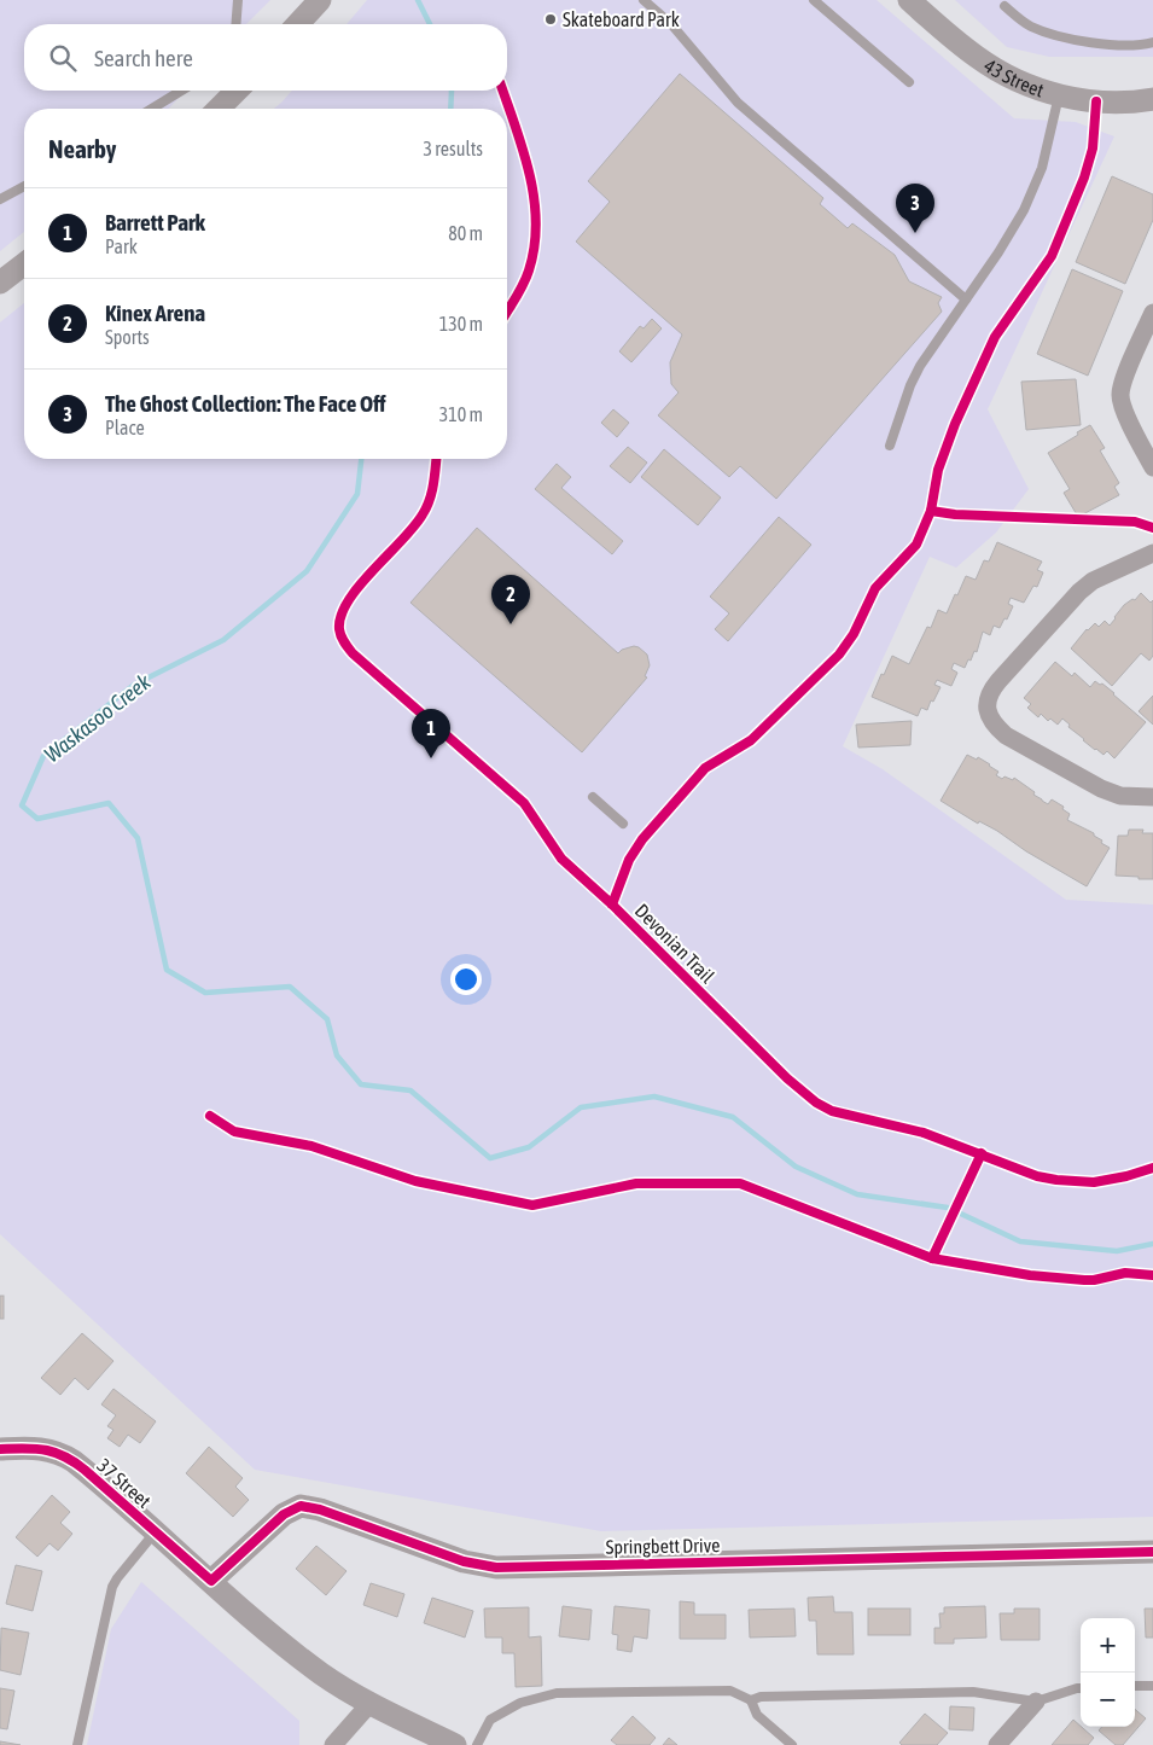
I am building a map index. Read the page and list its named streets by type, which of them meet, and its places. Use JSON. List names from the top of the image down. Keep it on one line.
{"streets":{"street":["43 Street","37 Street","Springbett Drive"],"cycle path":["Devonian Trail"]},"crossings":[["37 Street","Springbett Drive"]],"water":["Waskasoo Creek"],"places":["Skateboard Park"],"page":{"search":"Search here","heading":["Nearby","3 results"],"pins":["3","2","1"],"list":[{"mark":"1","name":"Barrett Park","note":"Park","value":"80 m"},{"mark":"2","name":"Kinex Arena","note":"Sports","value":"130 m"},{"mark":"3","name":"The Ghost Collection: The Face Off","note":"Place","value":"310 m"}],"map_buttons":["+","−"]}}
